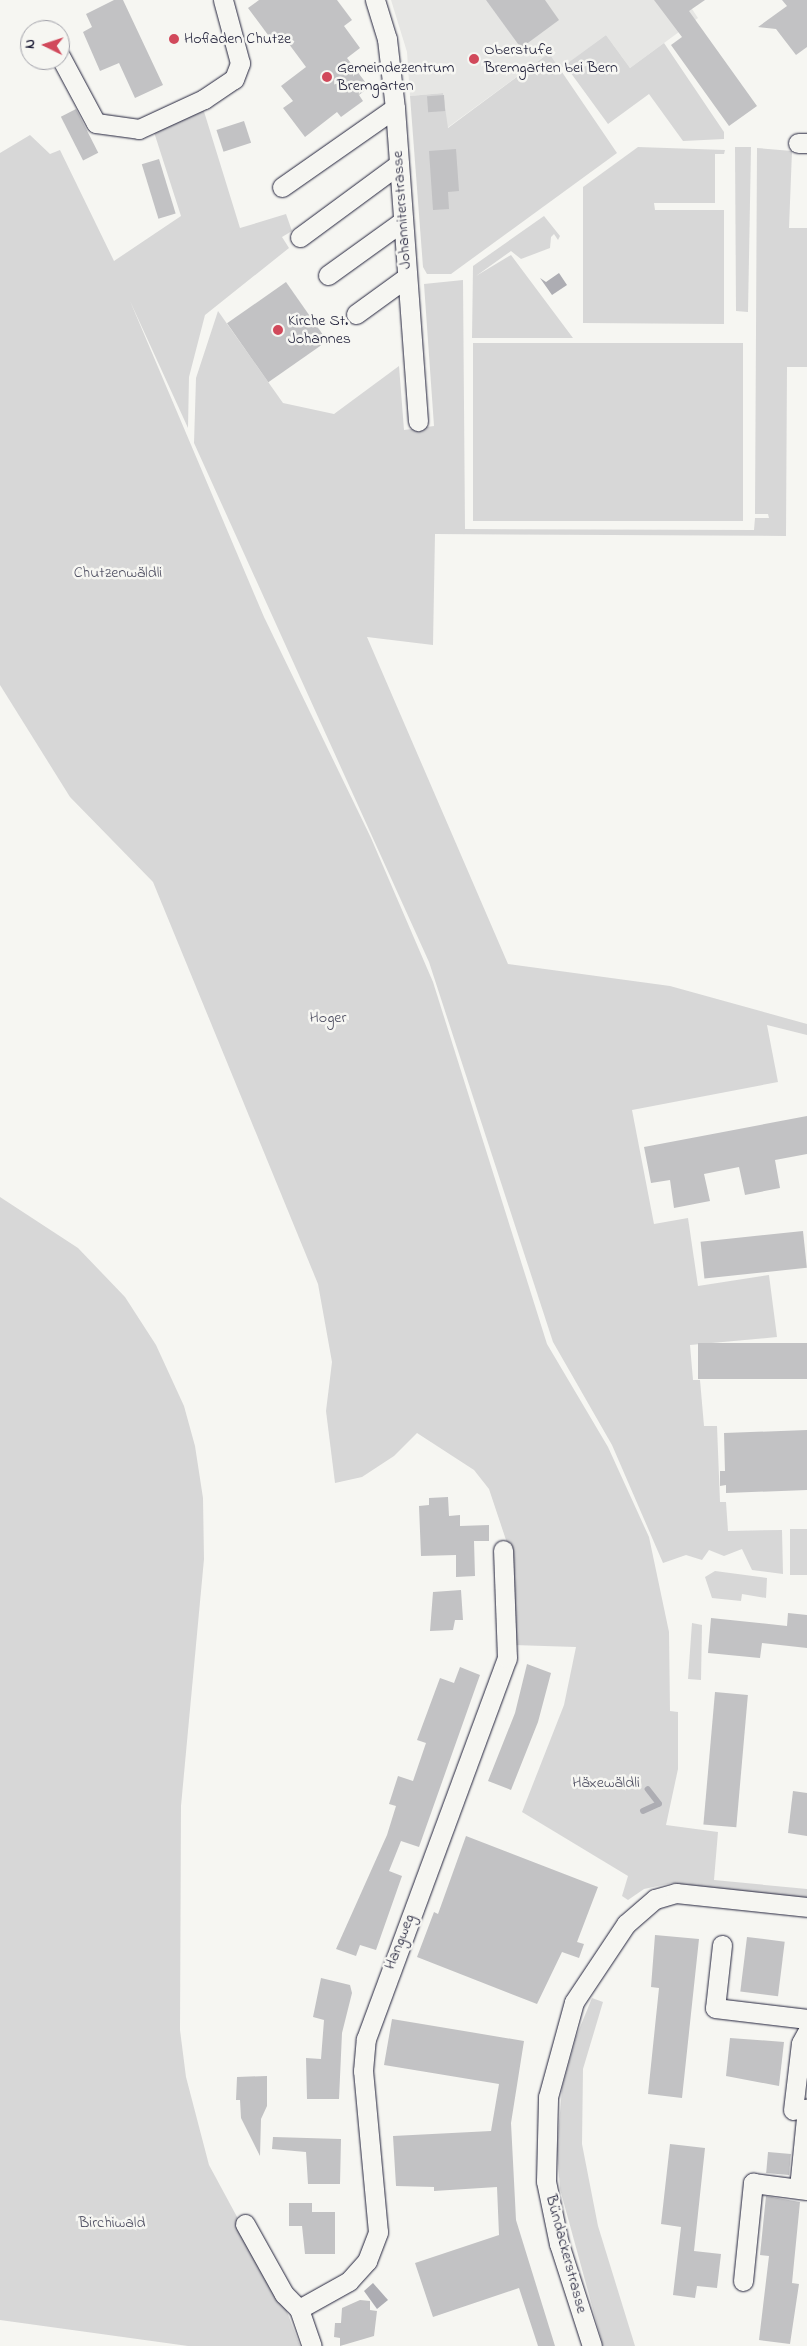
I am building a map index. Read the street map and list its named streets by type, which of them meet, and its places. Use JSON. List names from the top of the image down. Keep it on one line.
{"streets":{"street":["Johanniterstrasse","Hangweg","Bündackerstrasse"]},"parks":["Chutzenwäldli","Hoger","Häxewäldli","Birchiwald"],"places":["Hofladen Chutze","Oberstufe Bremgarten bei Bern","Gemeindezentrum Bremgarten","Kirche St. Johannes"],"north":"left"}
